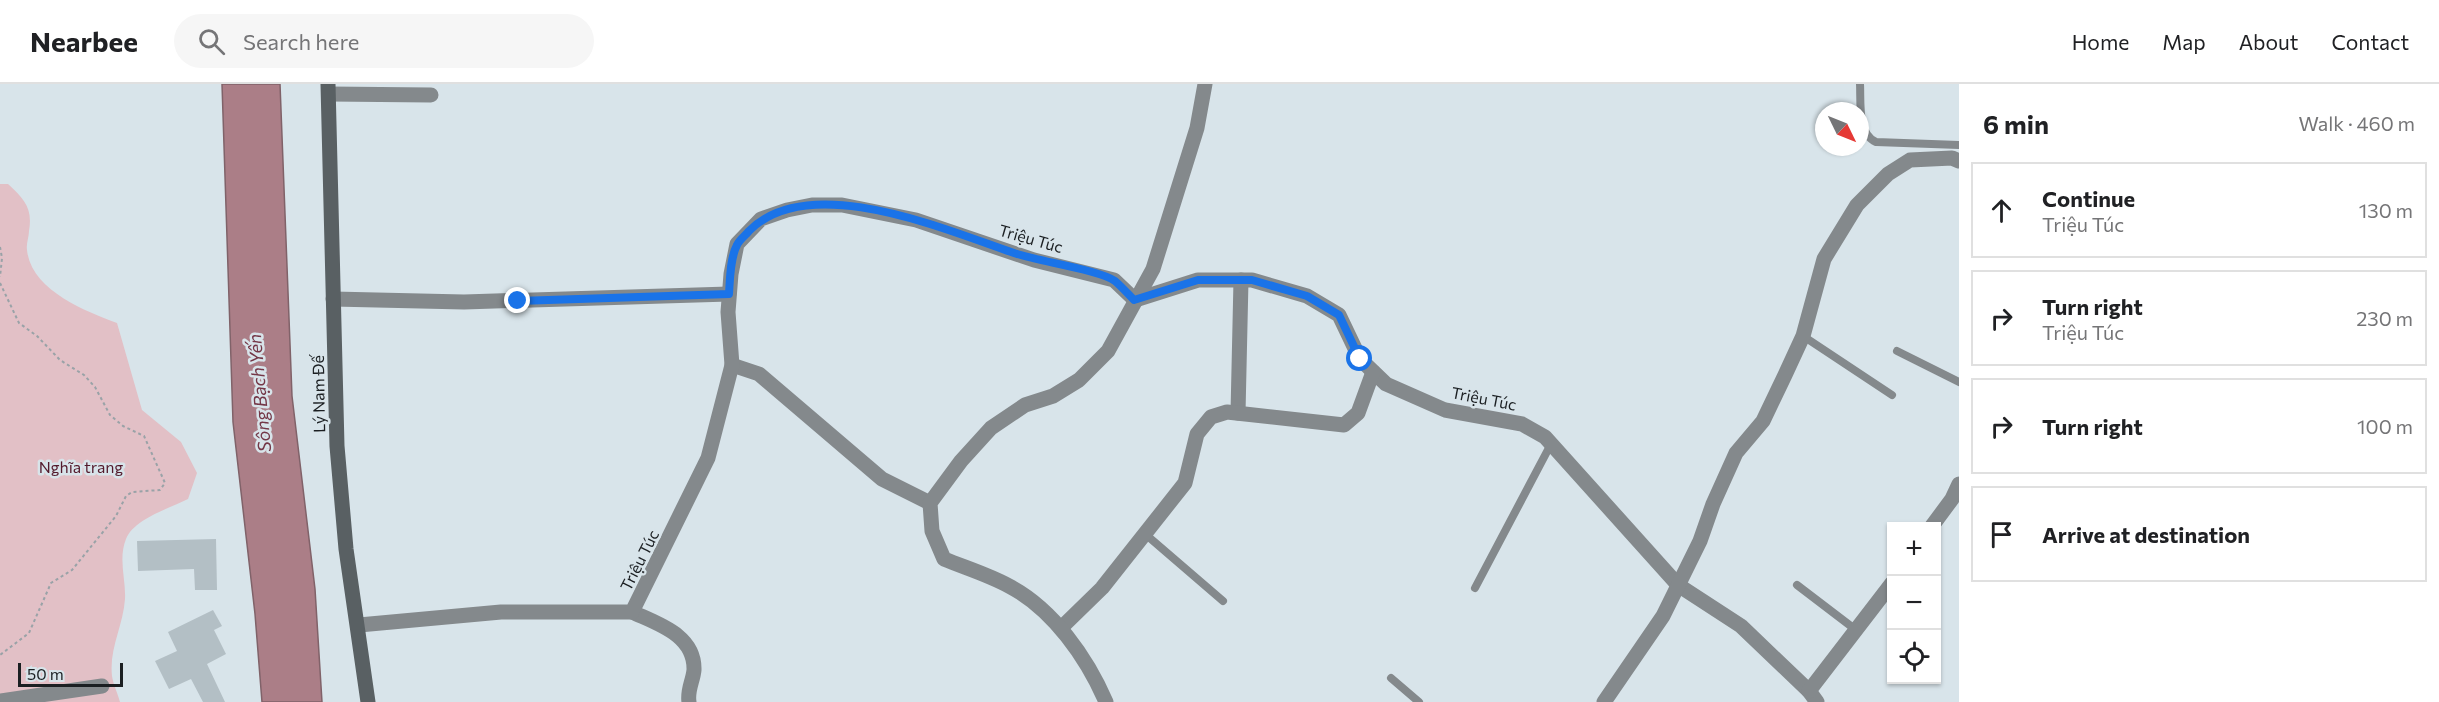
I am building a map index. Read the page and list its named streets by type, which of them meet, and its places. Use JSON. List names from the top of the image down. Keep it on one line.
{"streets":{"street":["Triệu Túc","Lý Nam Đế"]},"crossings":[["Triệu Túc","Lý Nam Đế"]],"water":["Sông Bạch Yến"],"parks":["Nghĩa trang"],"scale_bar":"50 m","north":"bottom right","page":{"header":"Nearbee","search":"Search here","nav":["Home","Map","About","Contact"],"heading":["6 min","Walk · 460 m"],"list":[["Continue","Triệu Túc","130 m"],["Turn right","Triệu Túc","230 m"],["Turn right","100 m"],"Arrive at destination"],"map_buttons":["+","−"],"scale":"50 m"}}
